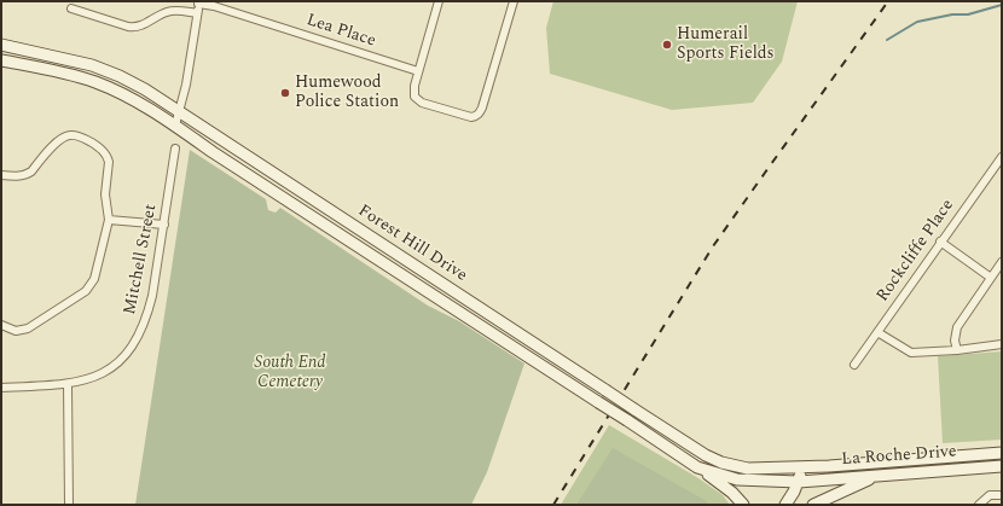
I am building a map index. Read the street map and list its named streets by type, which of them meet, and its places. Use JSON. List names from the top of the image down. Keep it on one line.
{"streets":{"street":["Lea Place","Forest Hill Drive","Rockcliffe Place","Mitchell Street","La Roche Drive"]},"crossings":[["Forest Hill Drive","La Roche Drive"]],"parks":["South End Cemetery"],"places":["Humerail Sports Fields","Humewood Police Station"]}
